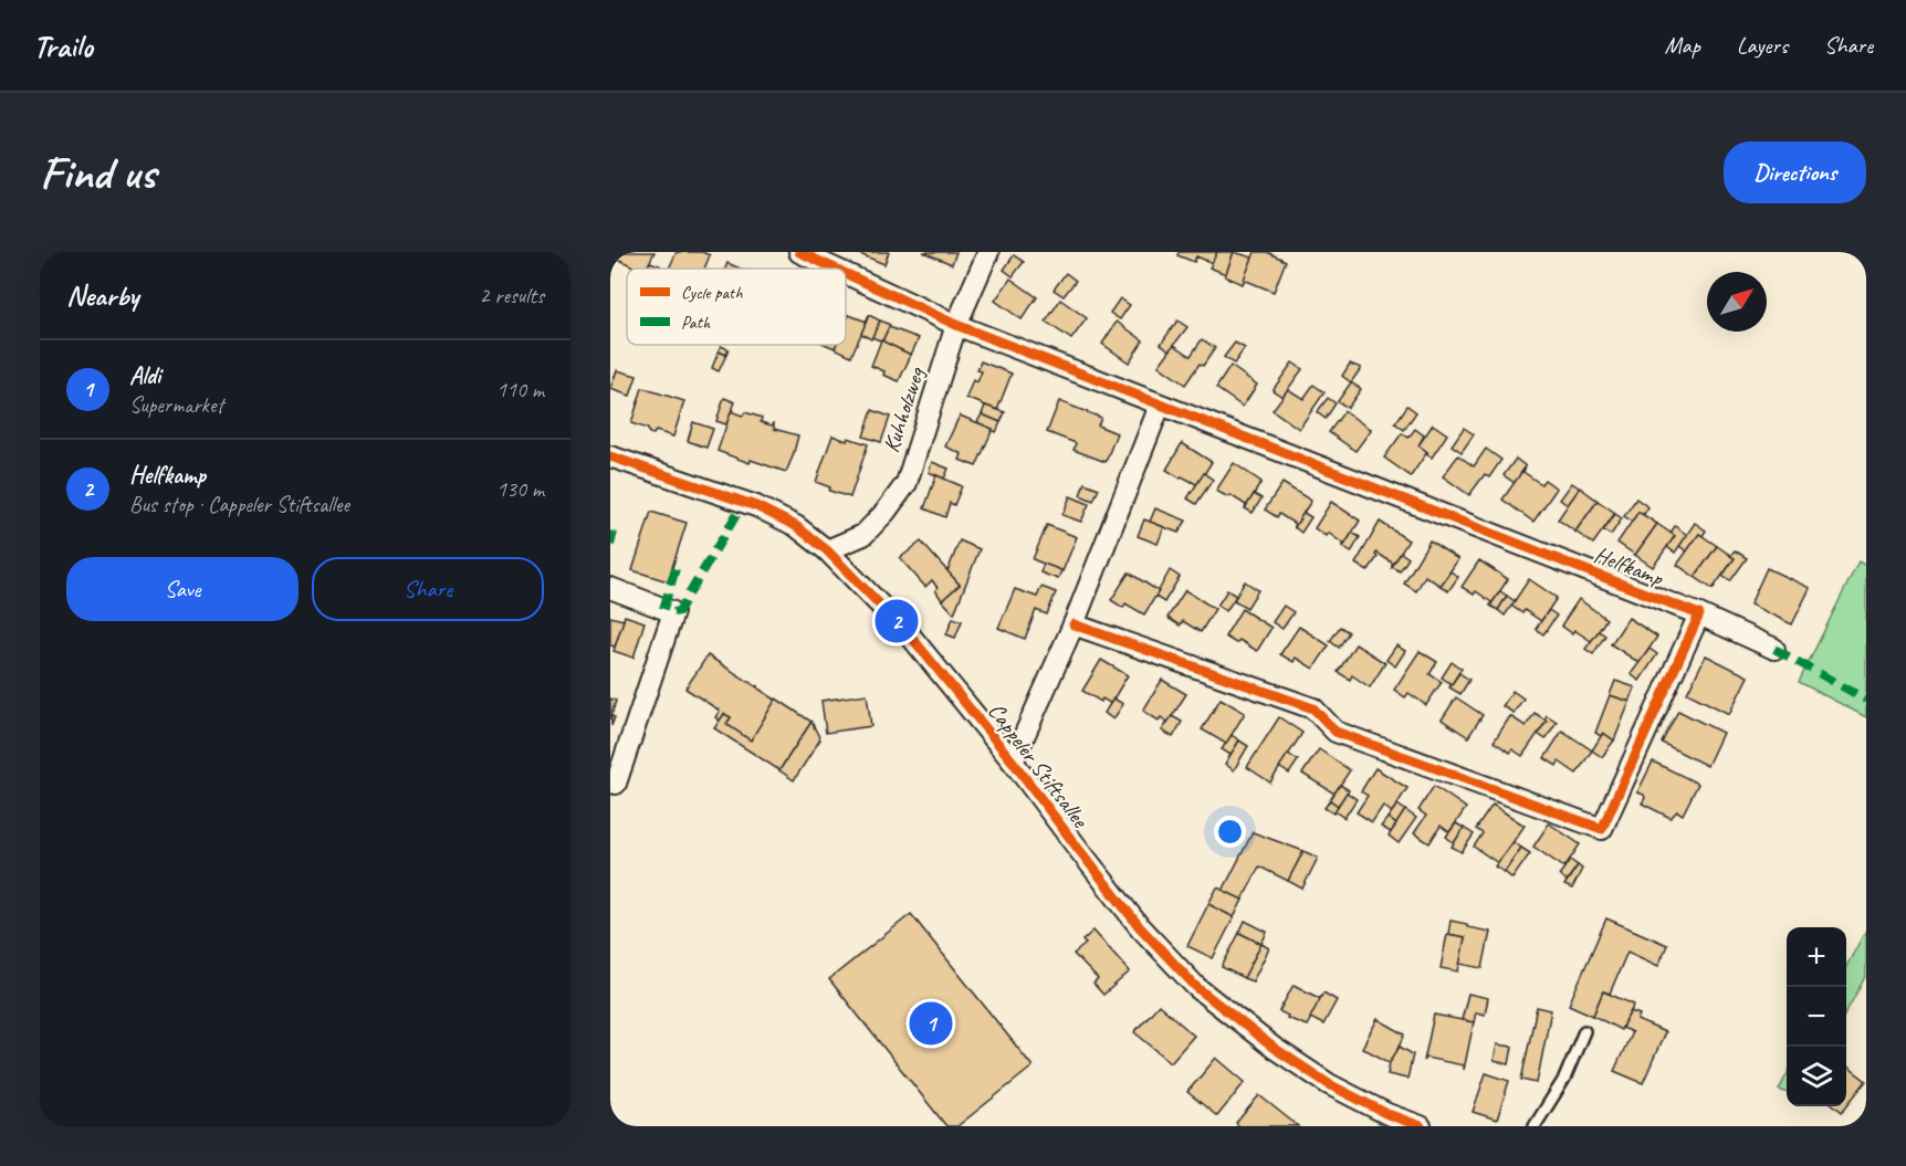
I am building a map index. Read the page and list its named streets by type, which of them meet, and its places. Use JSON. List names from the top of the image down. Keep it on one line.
{"streets":{"street":["Kuhholzweg","Helfkamp","Cappeler Stiftsallee"]},"crossings":[["Kuhholzweg","Helfkamp"],["Kuhholzweg","Cappeler Stiftsallee"]],"legend":["Cycle path","Path"],"north":"top right","page":{"header":"Trailo","nav":["Map","Layers","Share"],"buttons":["Directions",["Save","Share"]],"title":"Find us","heading":["Nearby","2 results"],"list":[{"mark":"1","name":"Aldi","note":"Supermarket","value":"110 m"},{"mark":"2","name":"Helfkamp","note":"Bus stop · Cappeler Stiftsallee","value":"130 m"}],"pins":["2","1"],"map_buttons":["+","−"]}}
